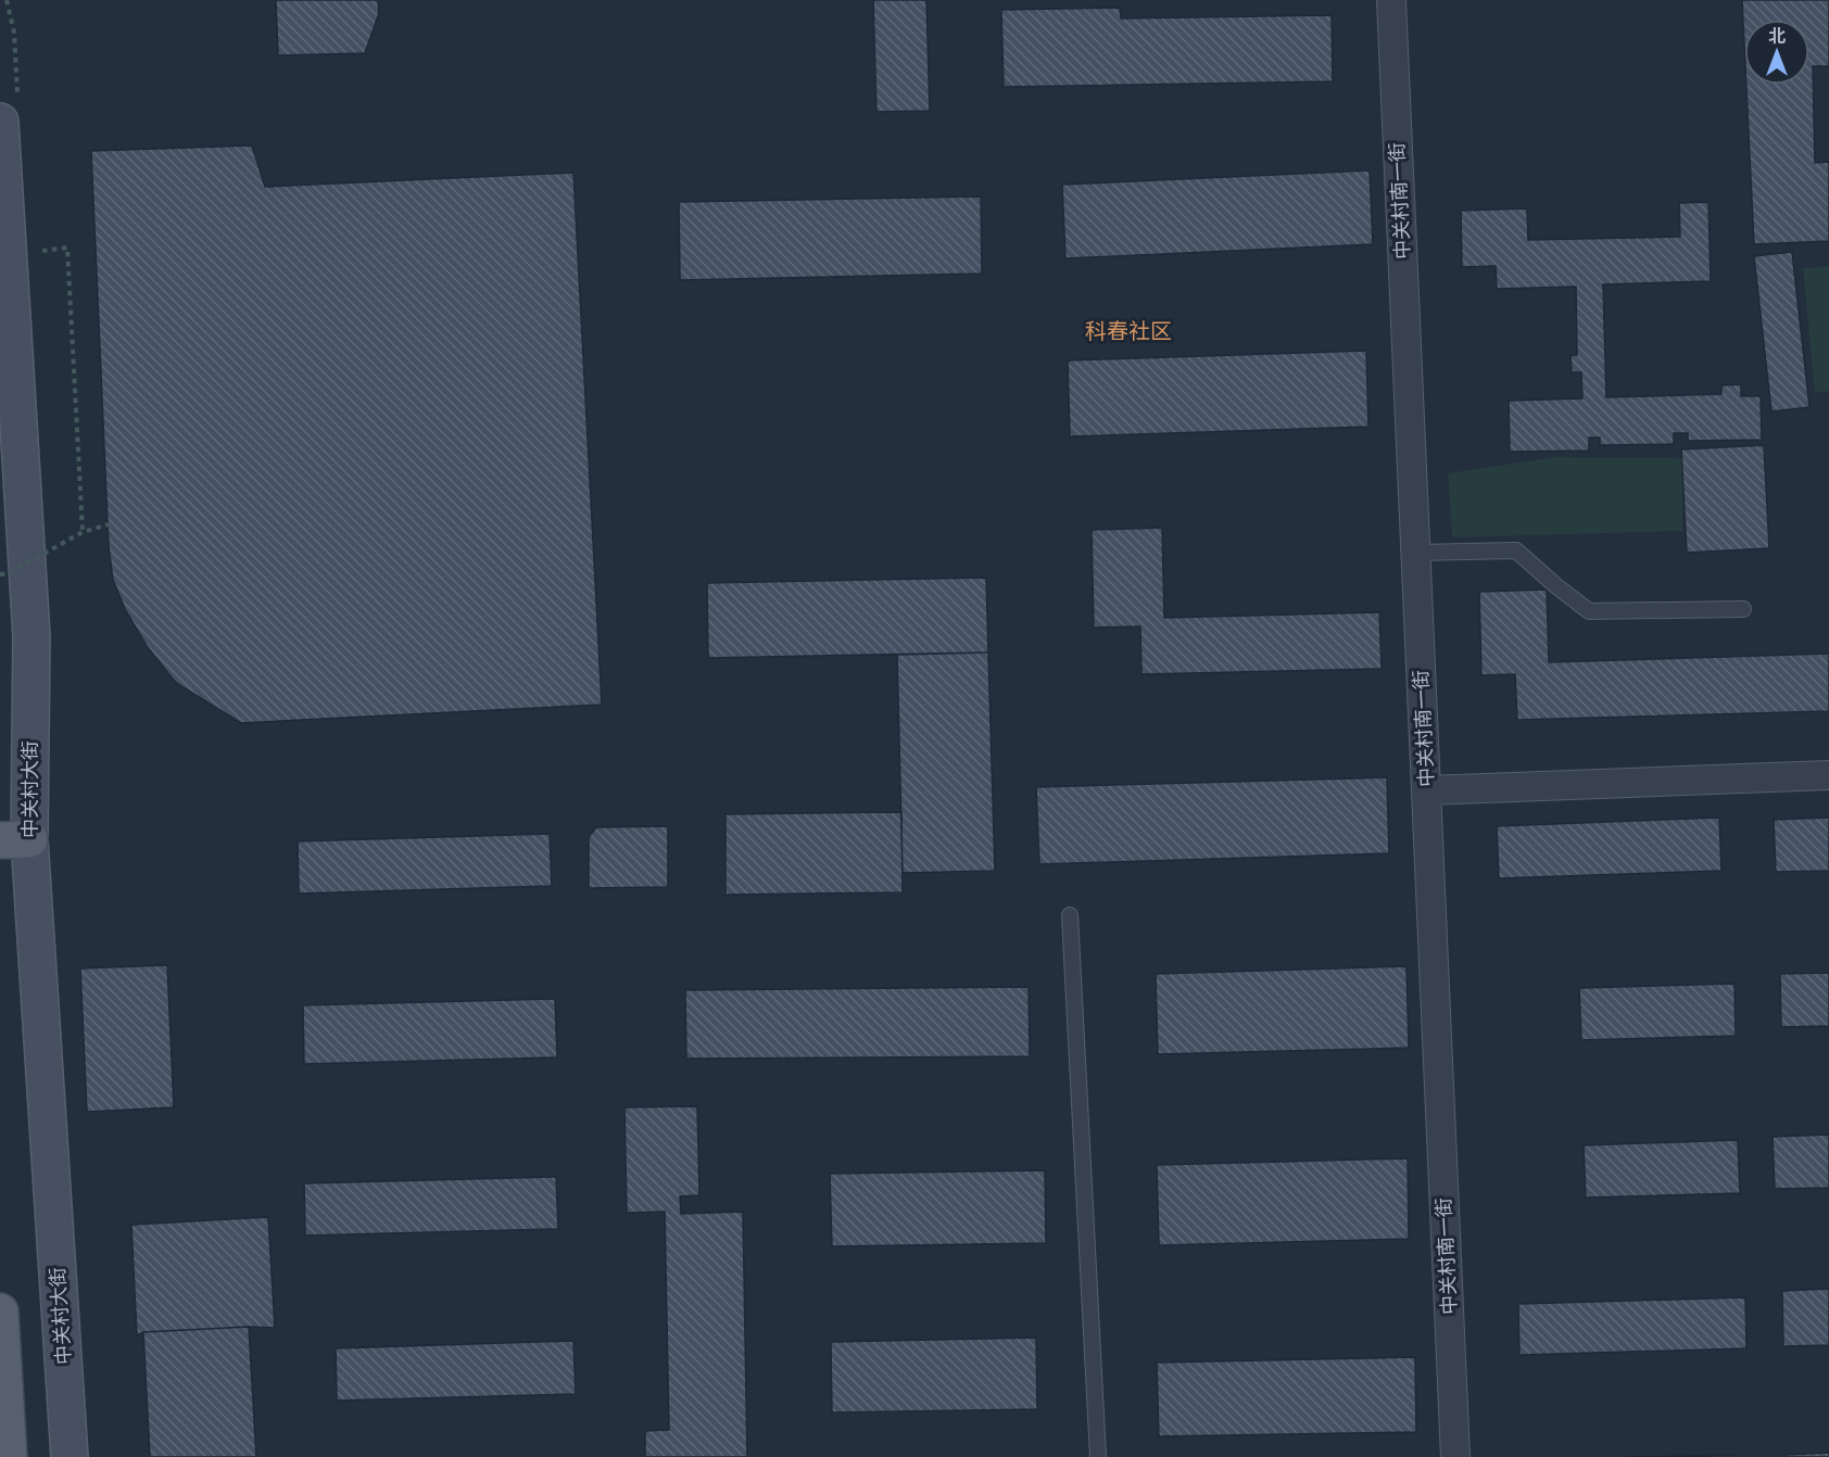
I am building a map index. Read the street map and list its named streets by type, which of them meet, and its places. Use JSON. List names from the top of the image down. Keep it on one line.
{"streets":{"street":["中关村南一街","中关村大街"]},"districts":["科春社区"],"north":"top"}
